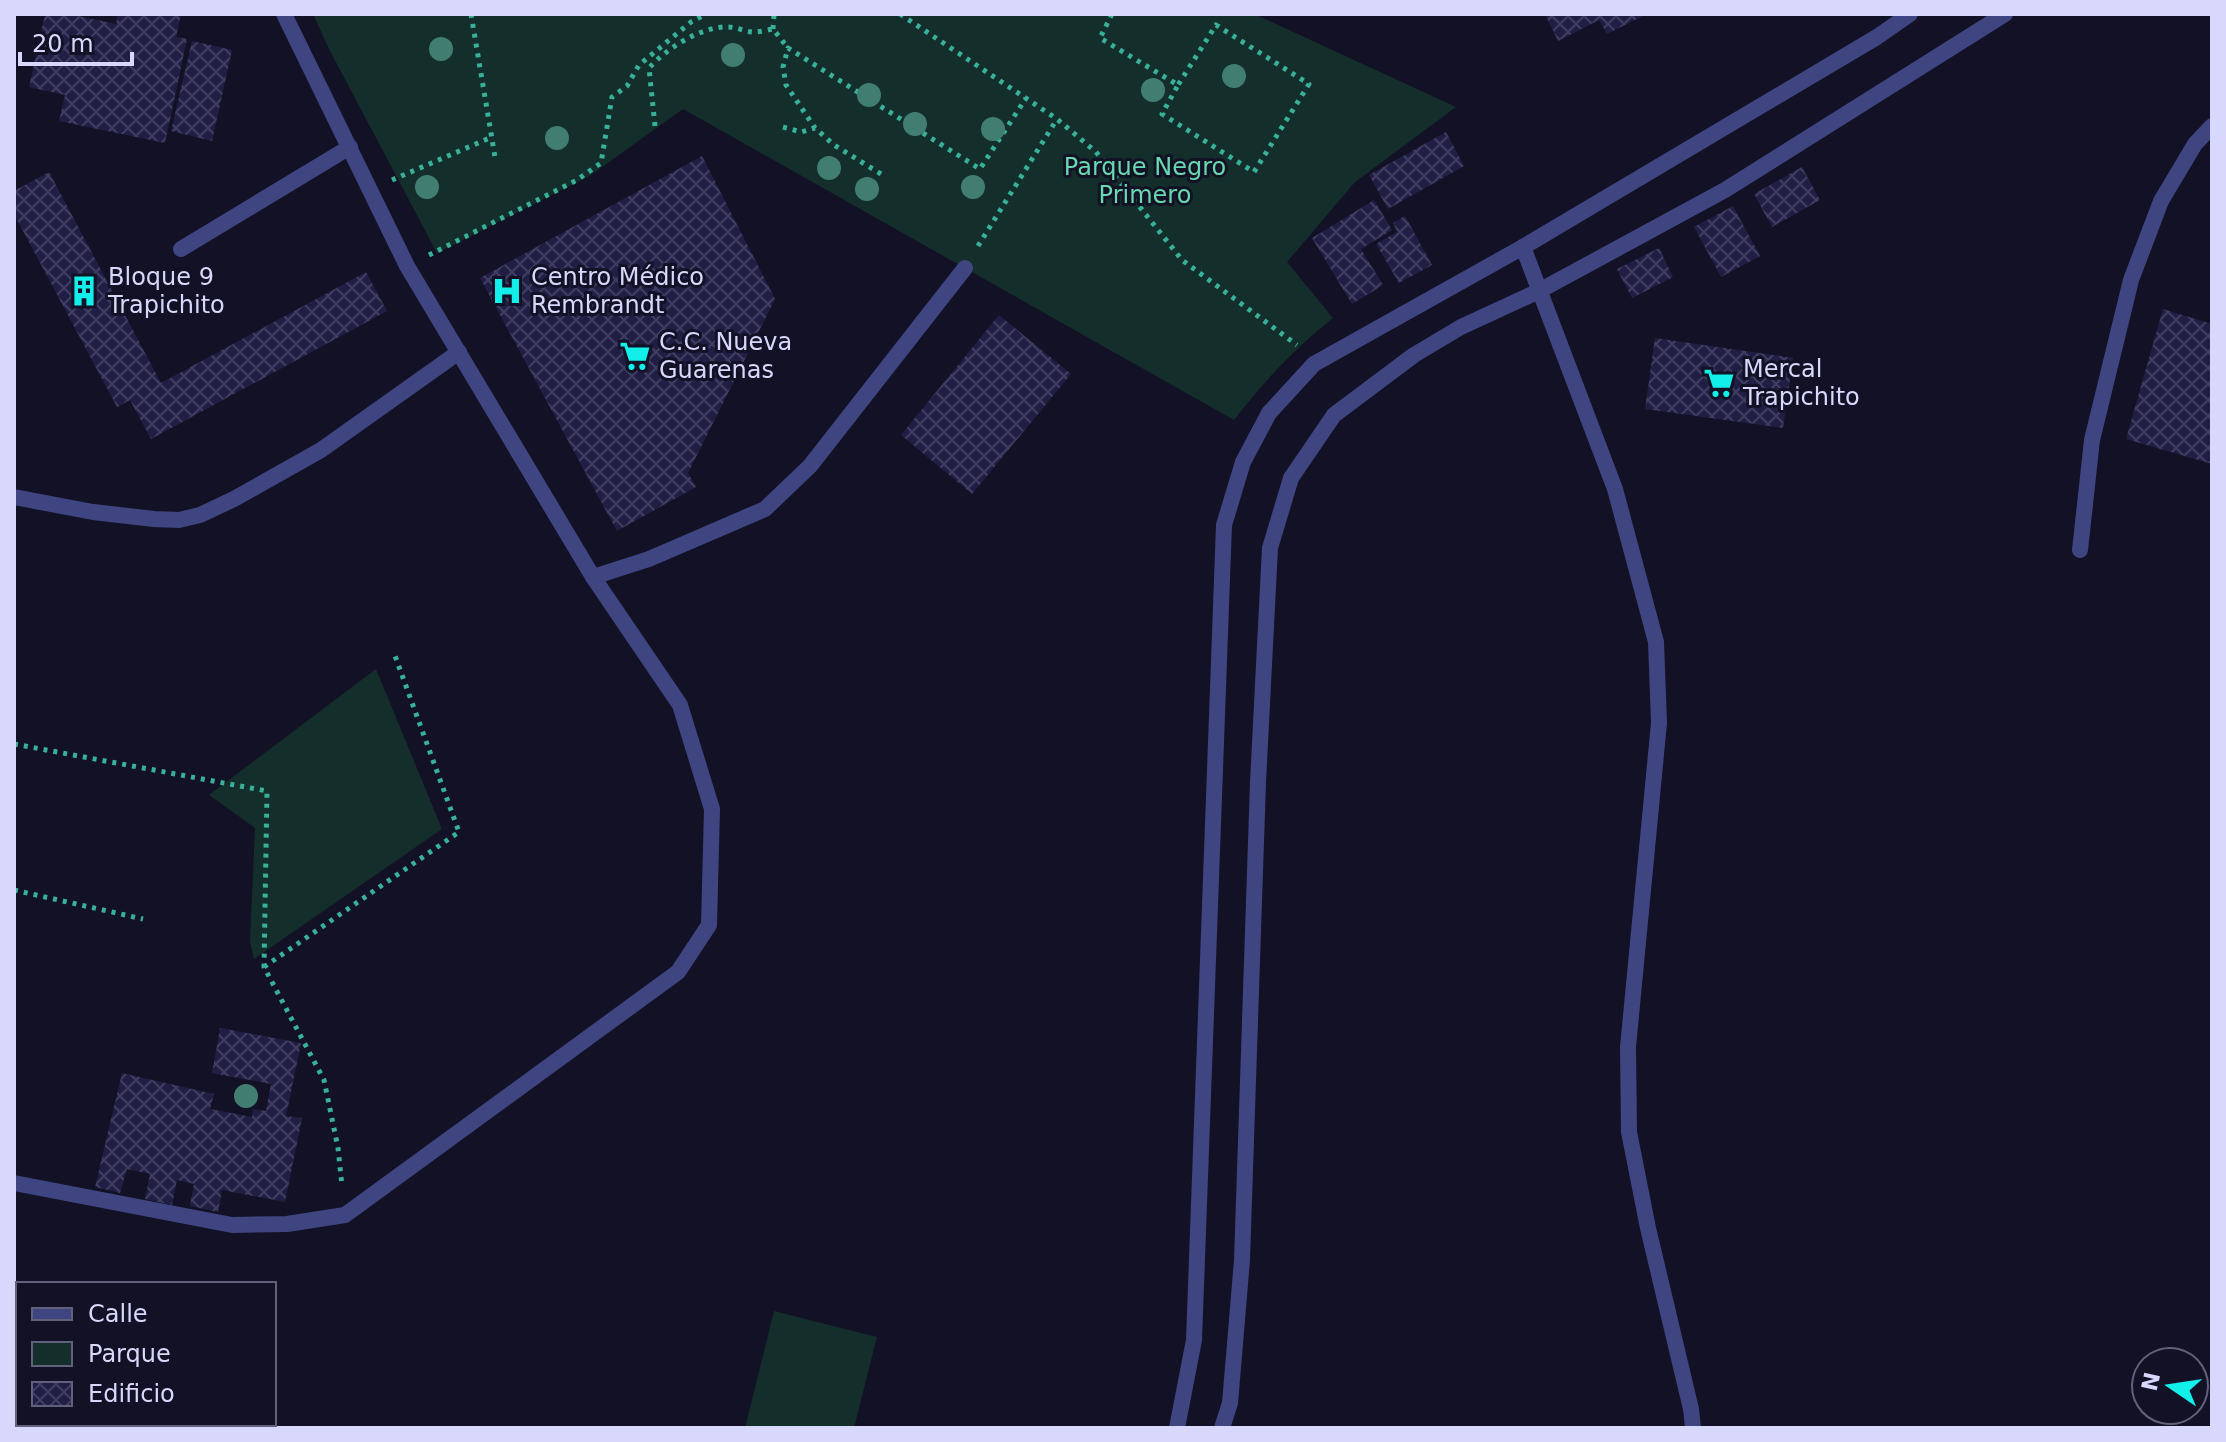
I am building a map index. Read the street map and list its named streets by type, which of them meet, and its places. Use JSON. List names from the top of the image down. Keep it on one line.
{"parks":["Parque Negro Primero"],"places":{"building":["Bloque 9 Trapichito"],"hospital":["Centro Médico Rembrandt"],"supermarket":["C.C. Nueva Guarenas","Mercal Trapichito"]},"legend":["Calle","Parque","Edificio"],"scale_bar":"20 m","north":"left"}
